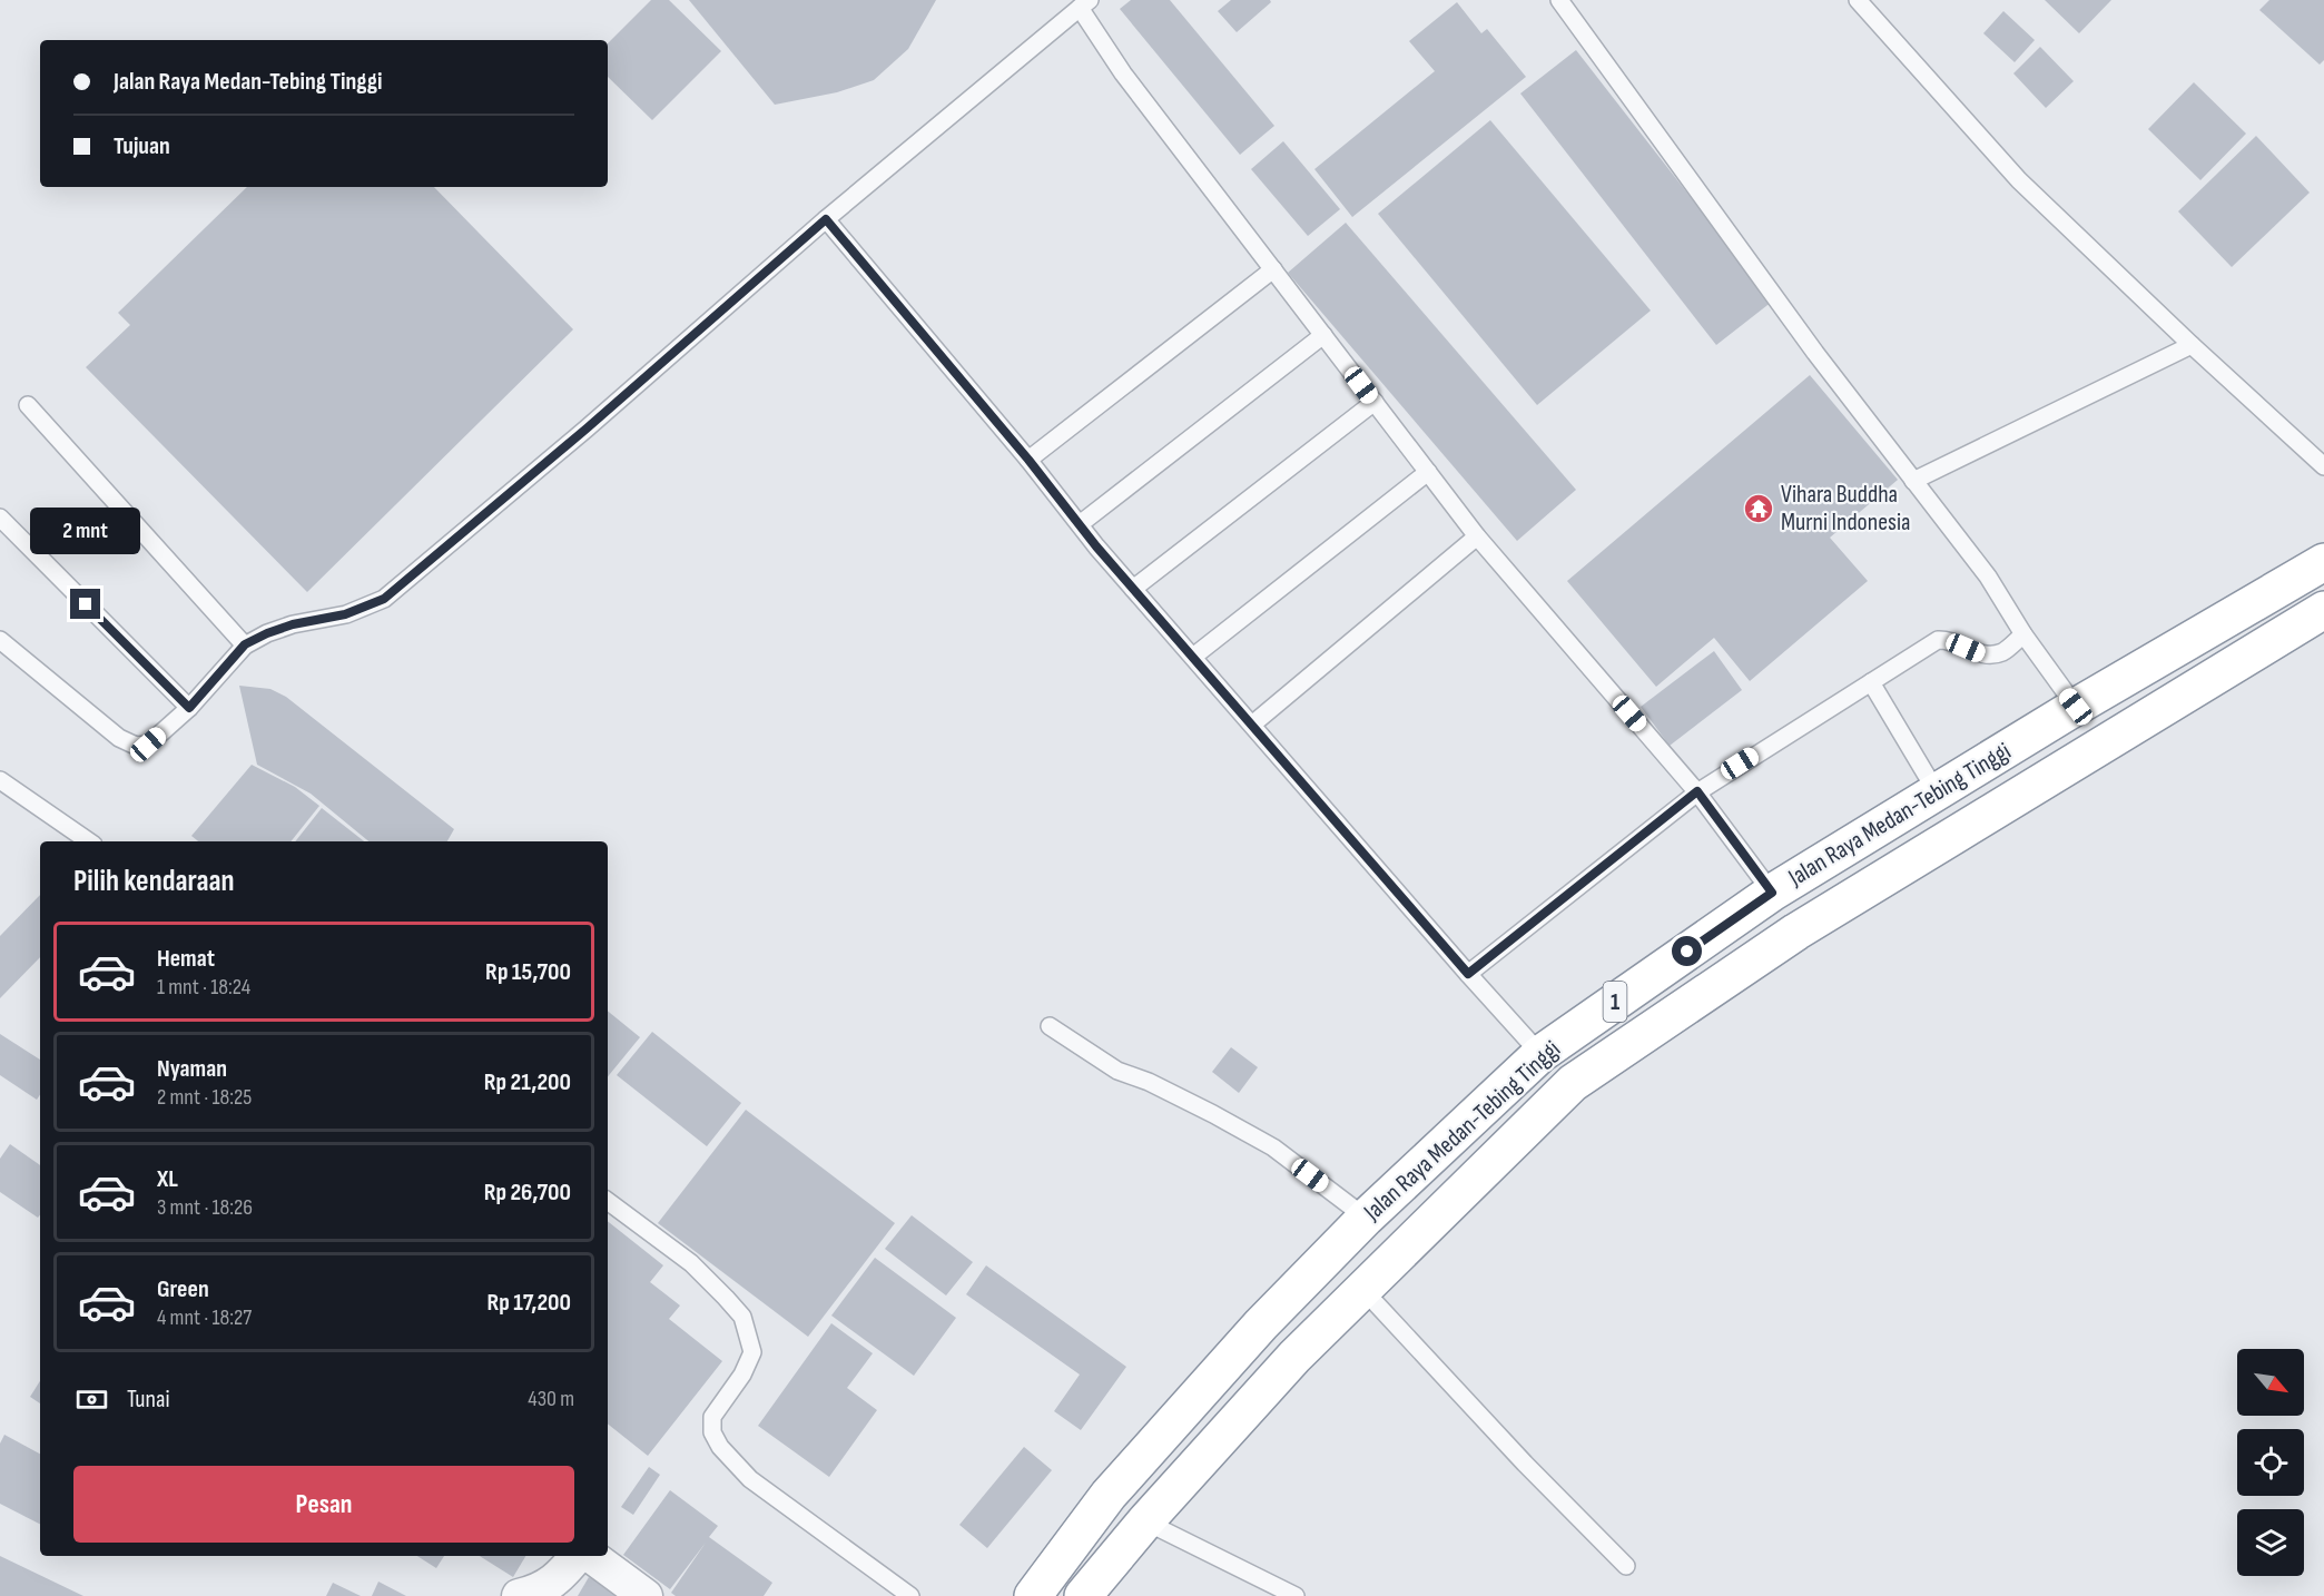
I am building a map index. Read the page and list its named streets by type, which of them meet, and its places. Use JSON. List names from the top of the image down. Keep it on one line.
{"streets":{"highway":["Jalan Raya Medan-Tebing Tinggi","1"]},"places":{"temple":["Vihara Buddha Murni Indonesia"]},"north":"bottom right","page":{"banner":["Jalan Raya Medan-Tebing Tinggi","Tujuan"],"bubble":"2 mnt","heading":"Pilih kendaraan","list":[{"name":"Hemat","note":"1 mnt · 18:24","value":"Rp 15,700"},{"name":"Nyaman","note":"2 mnt · 18:25","value":"Rp 21,200"},{"name":"XL","note":"3 mnt · 18:26","value":"Rp 26,700"},{"name":"Green","note":"4 mnt · 18:27","value":"Rp 17,200"}],"pay":["Tunai","430 m"],"buttons":"Pesan"}}
